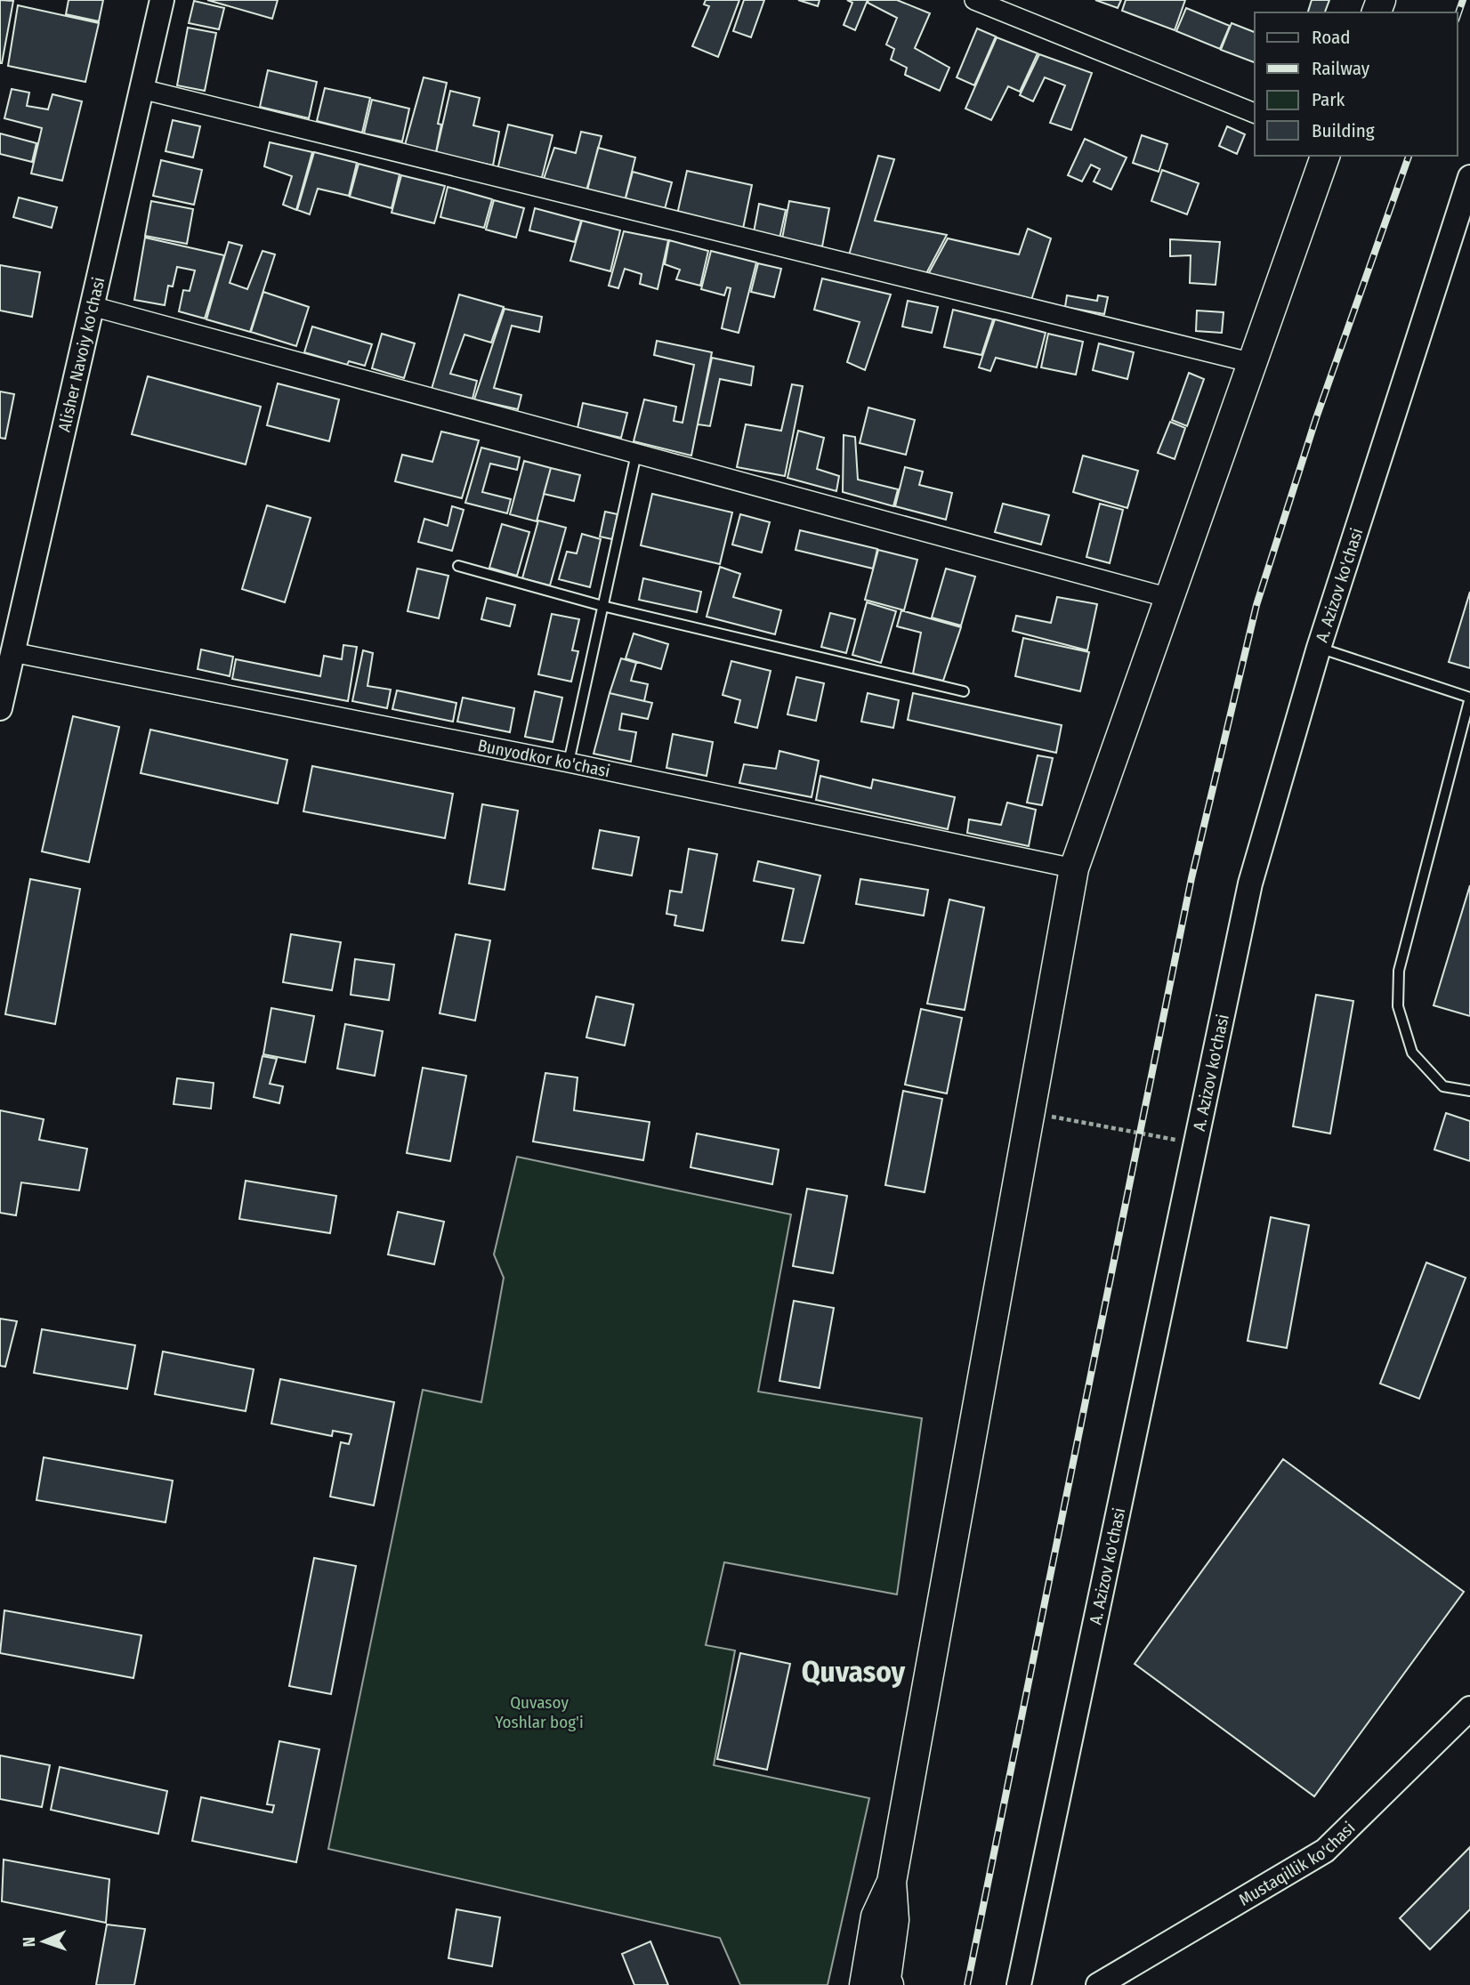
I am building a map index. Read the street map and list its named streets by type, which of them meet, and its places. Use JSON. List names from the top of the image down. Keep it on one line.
{"streets":{"street":["Alisher Navoiy ko'chasi","A. Azizov ko'chasi","Bunyodkor ko'chasi","Mustaqillik ko'chasi"]},"crossings":[["Alisher Navoiy ko'chasi","Bunyodkor ko'chasi"]],"districts":["Quvasoy"],"parks":["Quvasoy Yoshlar bog'i"],"legend":["Road","Railway","Park","Building"],"north":"left"}
